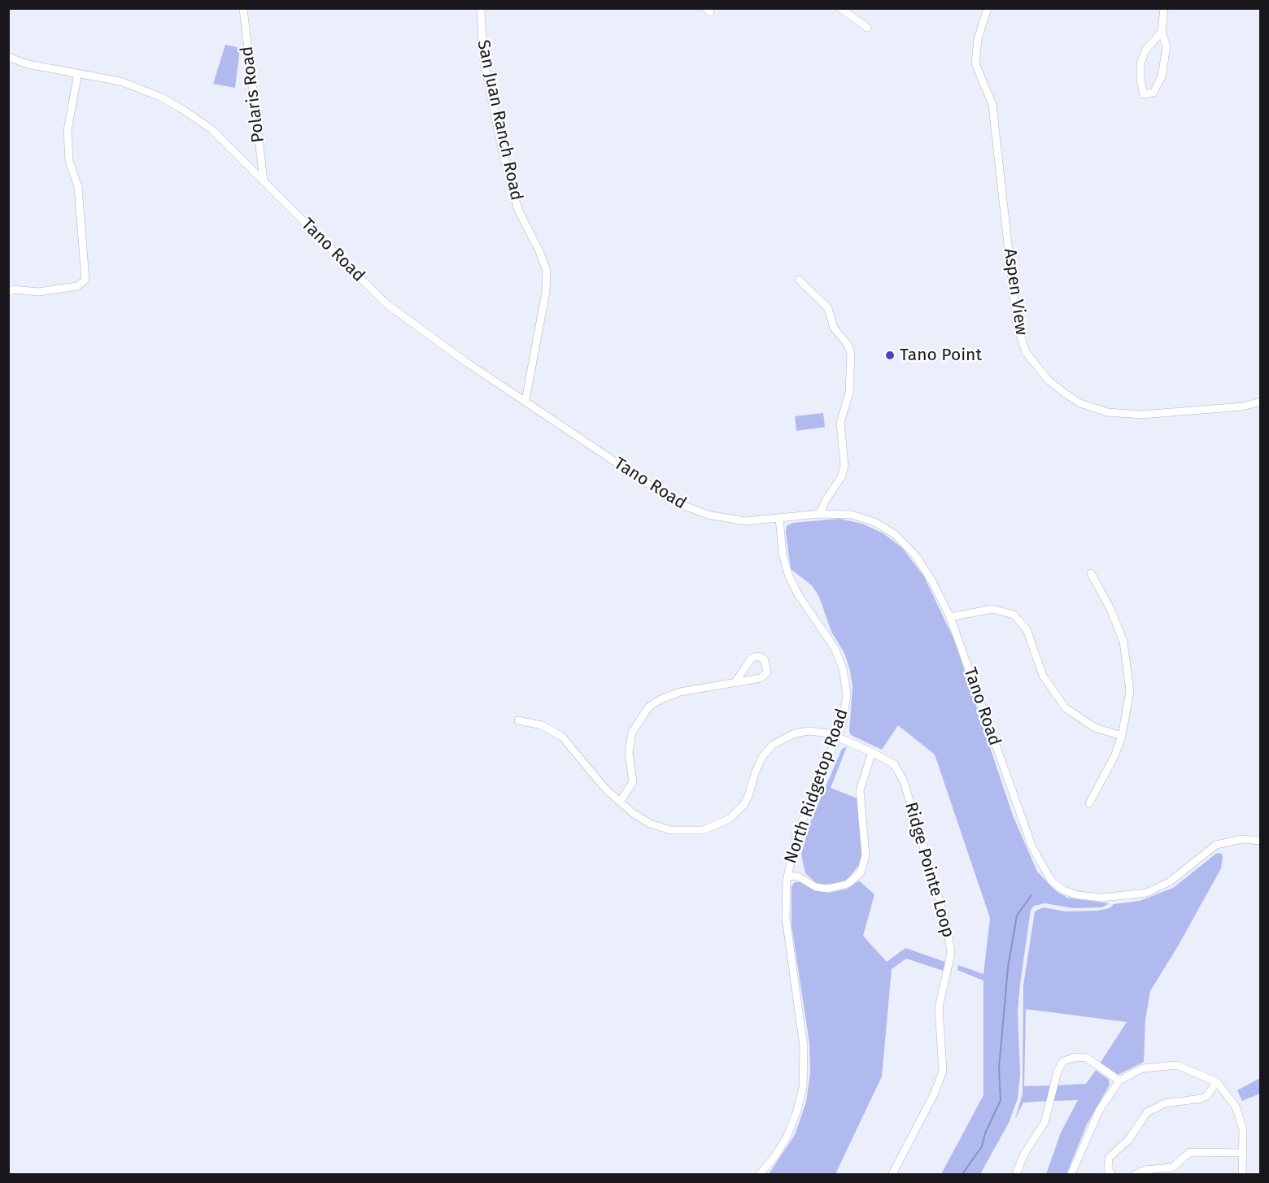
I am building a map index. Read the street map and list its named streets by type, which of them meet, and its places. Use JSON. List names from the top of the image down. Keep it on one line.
{"streets":{"street":["Polaris Road","San Juan Ranch Road","Tano Road","Aspen View","North Ridgetop Road","Ridge Pointe Loop"]},"crossings":[["Polaris Road","Tano Road"],["San Juan Ranch Road","Tano Road"],["Tano Road","North Ridgetop Road"],["North Ridgetop Road","Ridge Pointe Loop"]],"places":["Tano Point"]}
